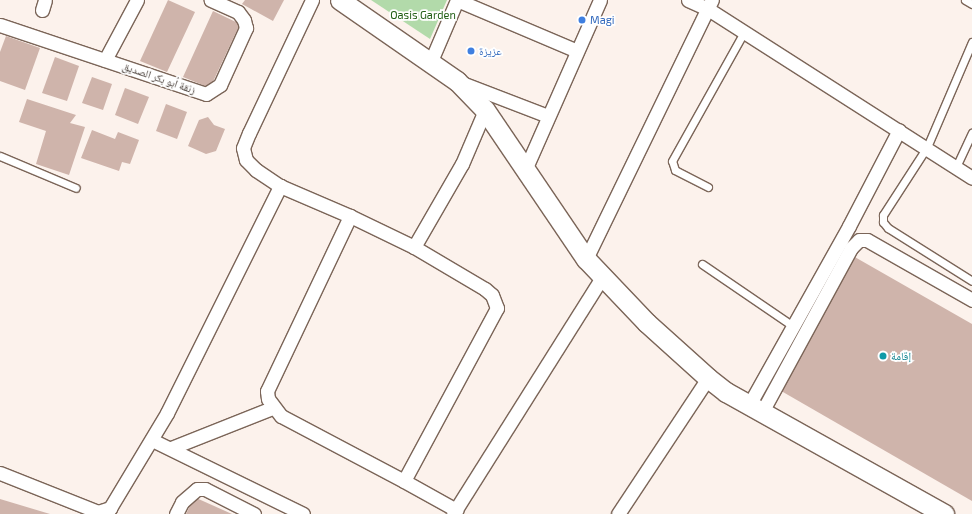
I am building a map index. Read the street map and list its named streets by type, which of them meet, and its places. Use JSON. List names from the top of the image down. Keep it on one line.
{"streets":{"street":["زنقة أبو بكر الصديق"]},"parks":["Oasis Garden"],"places":["Magi","عزيزة","إقامة"]}
